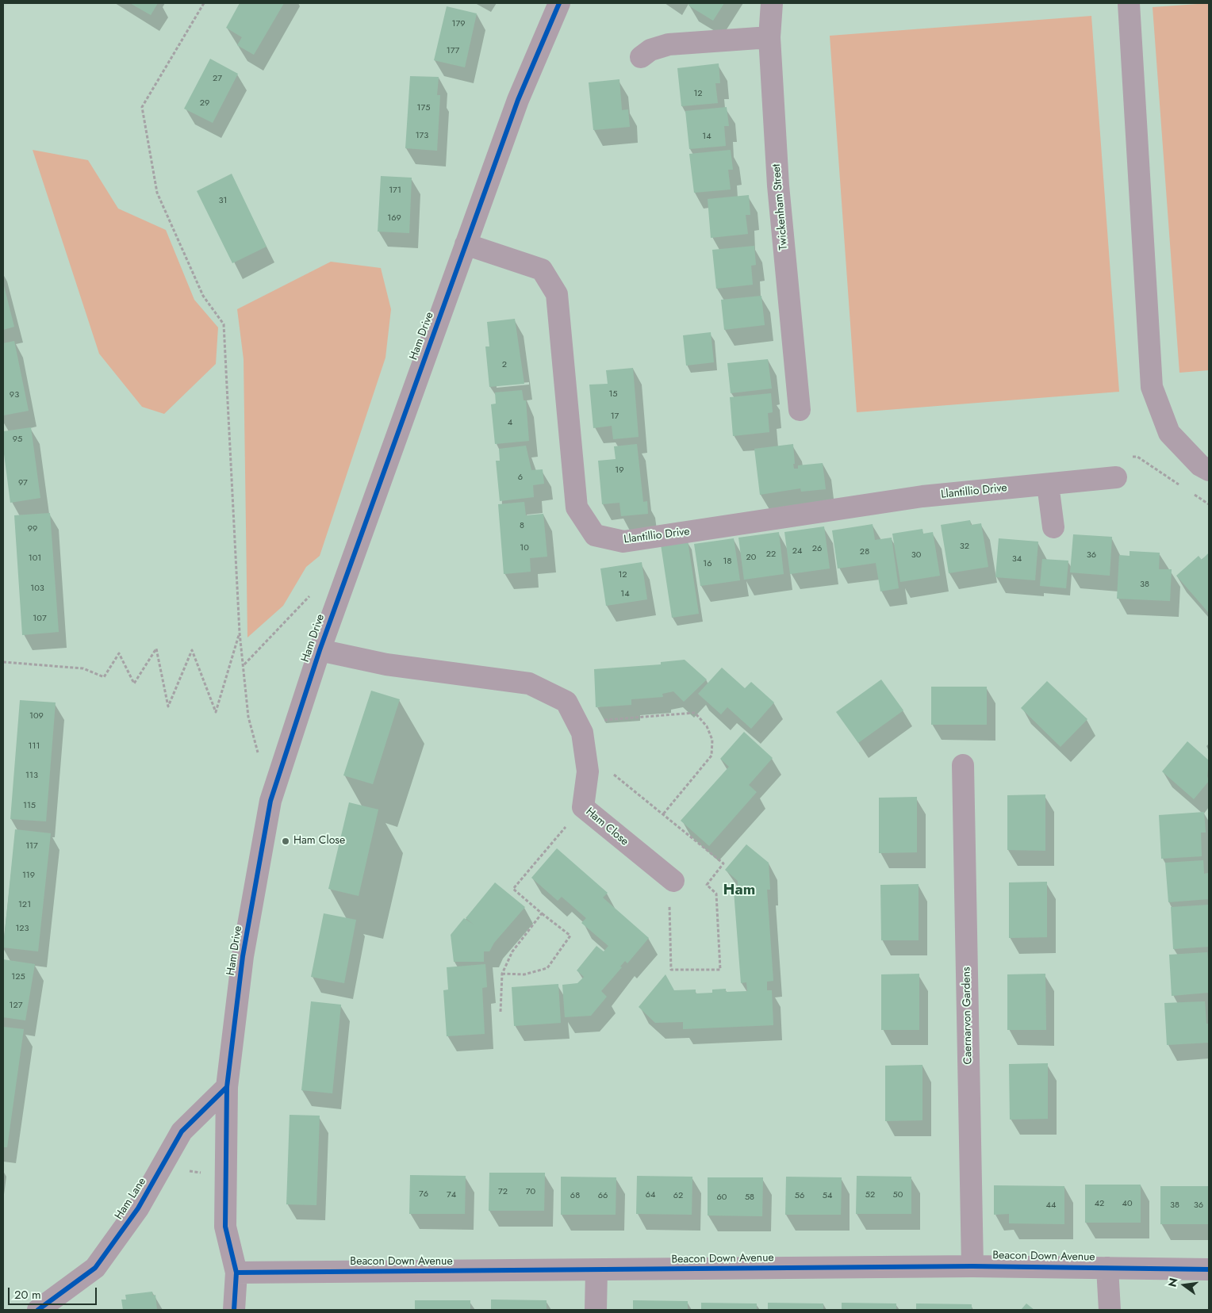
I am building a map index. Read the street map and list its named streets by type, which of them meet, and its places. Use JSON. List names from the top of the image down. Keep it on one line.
{"streets":{"street":["Twickenham Street","Ham Drive","Llantillio Drive","Ham Close","Caernarvon Gardens","Ham Lane","Beacon Down Avenue"]},"crossings":[["Ham Drive","Llantillio Drive"],["Ham Drive","Ham Close"],["Ham Drive","Ham Lane"],["Ham Drive","Beacon Down Avenue"],["Caernarvon Gardens","Beacon Down Avenue"]],"districts":["Ham"],"places":["Ham Close"],"house_numbers":["179","177","27","12","29","175","173","14","171","31","169","2","15","93","17","4","95","19","6","97","8","99","32","10","26","24","28","22","30","36","20","101","34","18","16","12","38","103","14","107","109","111","113","115","117","119","121","123","125","127","72","70","76","74","64","52","50","68","66","62","56","54","60","58","42","40","44","38","36"],"scale_bar":"20 m","north":"left"}
